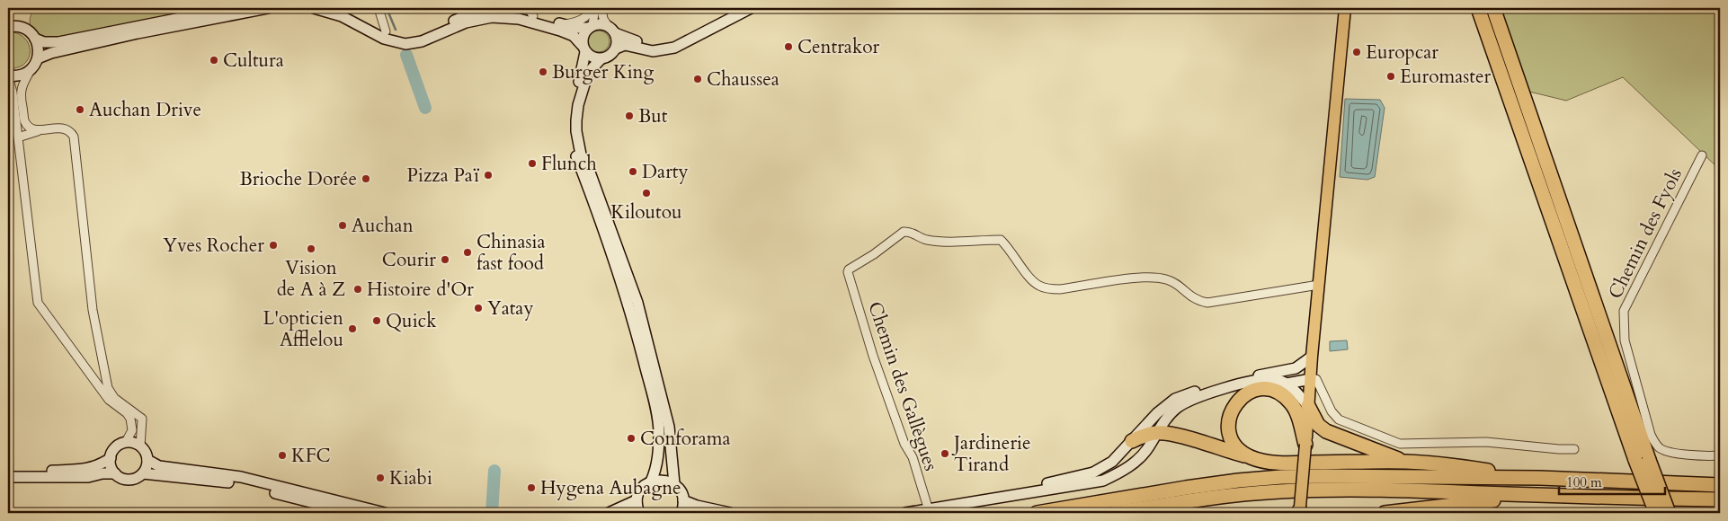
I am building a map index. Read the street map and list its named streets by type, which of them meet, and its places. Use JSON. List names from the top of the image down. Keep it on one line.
{"streets":{"street":["Chemin des Fyols","Chemin des Gallègues"]},"places":["Centrakor","Europcar","Cultura","Burger King","Euromaster","Chaussea","Auchan Drive","But","Flunch","Darty","Pizza Paï","Brioche Dorée","Kiloutou","Auchan","Yves Rocher","Vision de A à Z","Chinasia fast food","Courir","Histoire d'Or","Yatay","Quick","L'opticien Afflelou","Conforama","Jardinerie Tirand","KFC","Kiabi","Hygena Aubagne"],"scale_bar":"100 m"}
